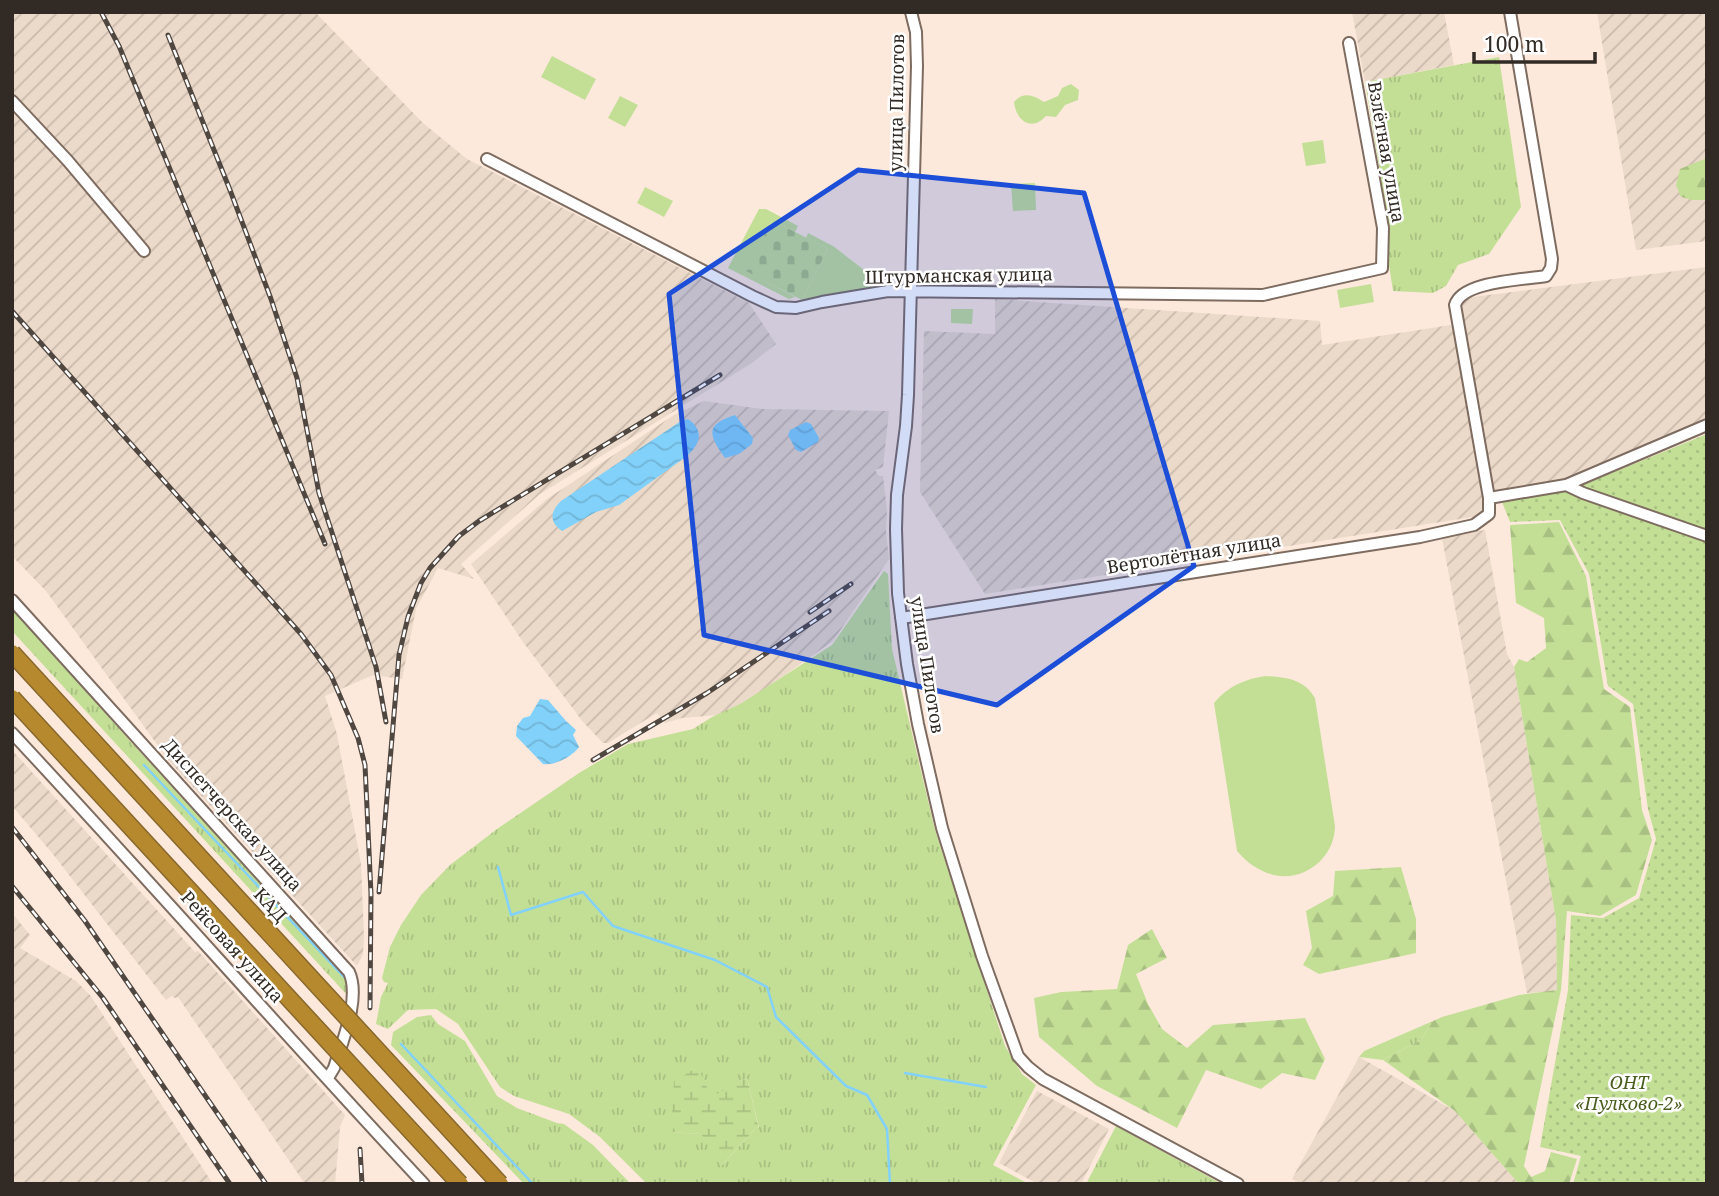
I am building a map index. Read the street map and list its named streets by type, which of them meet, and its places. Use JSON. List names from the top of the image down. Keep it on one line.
{"streets":{"highway":["КАД"],"street":["улица Пилотов","Взлётная улица","Штурманская улица","Вертолётная улица","Диспетчерская улица","Рейсовая улица"]},"crossings":[["улица Пилотов","Штурманская улица"],["улица Пилотов","Вертолётная улица"],["Взлётная улица","Штурманская улица"],["Диспетчерская улица","Рейсовая улица"]],"parks":["ОНТ «Пулково-2»"],"scale_bar":"100 m"}
